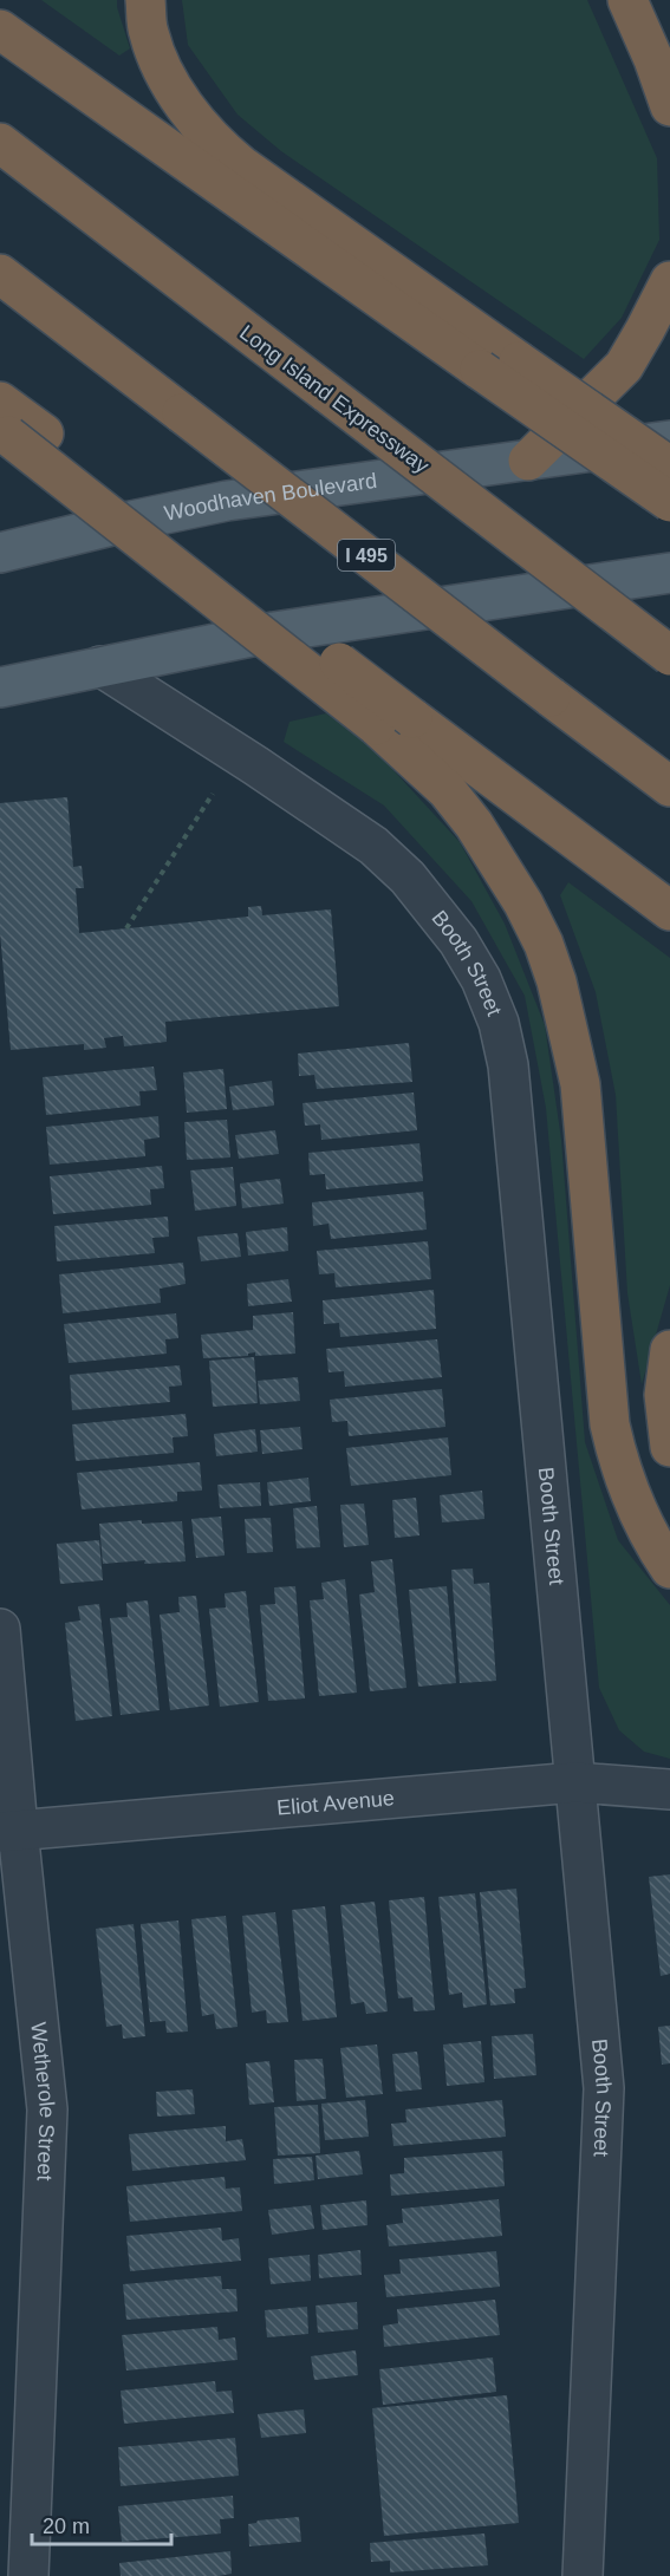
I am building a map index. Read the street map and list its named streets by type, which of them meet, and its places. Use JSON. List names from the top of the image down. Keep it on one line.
{"streets":{"highway":["Long Island Expressway","I 495"],"main road":["Woodhaven Boulevard"],"street":["Booth Street","Eliot Avenue","Wetherole Street"]},"crossings":[["Booth Street","Eliot Avenue"],["Eliot Avenue","Wetherole Street"]],"scale_bar":"20 m"}
